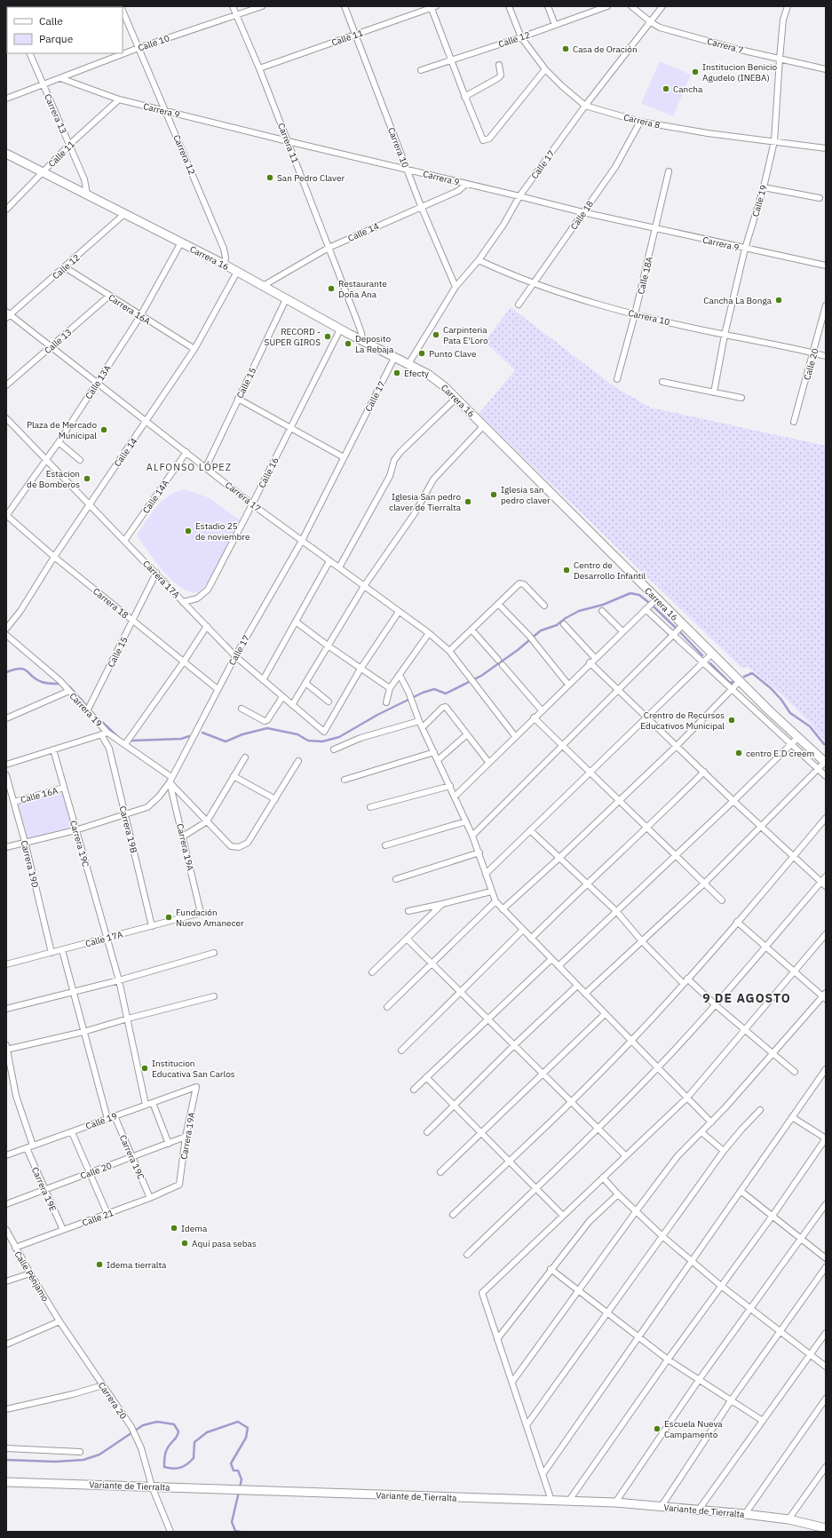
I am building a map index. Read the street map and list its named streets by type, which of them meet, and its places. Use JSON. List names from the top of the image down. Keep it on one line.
{"streets":{"main road":["Carrera 16","Variante de Tierralta"],"street":["Calle 11","Calle 12","Calle 10","Carrera 7","Carrera 9","Carrera 13","Carrera 8","Carrera 11","Carrera 10","Carrera 12","Calle 17","Calle 19","Calle 18","Calle 14","Calle 18A","Carrera 16A","Calle 13","Calle 20","Calle 13A","Calle 15","Calle 16","Calle 14A","Carrera 17","Carrera 17A","Carrera 18","Carrera 19","Calle 16A","Carrera 19B","Carrera 19C","Carrera 19A","Carrera 19D","Calle 17A","Carrera 19E","Calle 21","Calle Pénjamo","Carrera 20"]},"crossings":[["Calle 11","Carrera 9"],["Calle 11","Carrera 13"],["Calle 11","Carrera 11"],["Calle 11","Carrera 10"],["Calle 11","Carrera 16"],["Calle 12","Carrera 8"],["Calle 12","Carrera 16"],["Calle 12","Carrera 16A"],["Calle 12","Carrera 17"],["Calle 10","Carrera 9"],["Calle 10","Carrera 13"],["Calle 10","Carrera 11"],["Calle 10","Carrera 12"],["Carrera 7","Calle 17"],["Carrera 7","Calle 19"],["Carrera 9","Carrera 11"],["Carrera 9","Carrera 10"],["Carrera 9","Carrera 12"],["Carrera 9","Calle 17"],["Carrera 9","Calle 19"],["Carrera 9","Calle 18"],["Carrera 9","Calle 14"],["Carrera 9","Calle 18A"],["Carrera 13","Carrera 16"],["Carrera 8","Calle 17"],["Carrera 8","Calle 19"],["Carrera 8","Calle 18"],["Carrera 11","Calle 14"],["Carrera 11","Carrera 16"],["Carrera 10","Calle 17"],["Carrera 10","Calle 19"],["Carrera 10","Calle 18"],["Carrera 10","Calle 14"],["Carrera 10","Calle 18A"],["Carrera 10","Calle 20"],["Carrera 12","Carrera 16"],["Calle 17","Carrera 16"],["Calle 17","Carrera 17"],["Calle 17","Carrera 17A"],["Calle 17","Carrera 18"],["Calle 17","Carrera 19"],["Calle 17","Carrera 19B"],["Calle 17","Carrera 19C"],["Calle 17","Carrera 19A"],["Calle 17","Carrera 19D"],["Calle 19","Carrera 19C"],["Calle 19","Carrera 19A"],["Calle 19","Carrera 19E"],["Calle 14","Carrera 16"],["Calle 14","Carrera 16A"],["Calle 14","Carrera 17"],["Calle 14","Carrera 17A"],["Calle 14","Carrera 18"],["Carrera 16","Calle 13A"],["Carrera 16","Calle 15"],["Carrera 16","Calle 16"],["Carrera 16A","Calle 13"],["Carrera 16A","Calle 13A"],["Calle 13","Carrera 17"],["Calle 20","Carrera 19C"],["Calle 20","Carrera 19A"],["Calle 20","Carrera 19E"],["Calle 13A","Carrera 17"],["Calle 13A","Carrera 17A"],["Calle 13A","Carrera 18"],["Calle 15","Carrera 17"],["Calle 15","Carrera 17A"],["Calle 15","Carrera 18"],["Calle 15","Carrera 19"],["Calle 16","Carrera 17"],["Calle 16","Carrera 17A"],["Calle 14A","Carrera 17"],["Calle 14A","Carrera 17A"],["Carrera 19","Carrera 19A"],["Calle 16A","Carrera 19C"],["Calle 16A","Carrera 19D"],["Carrera 19B","Calle 17A"],["Carrera 19C","Calle 17A"],["Carrera 19C","Calle 21"],["Carrera 19A","Calle 17A"],["Carrera 19A","Calle 21"],["Carrera 19D","Calle 17A"],["Carrera 19E","Calle 21"],["Calle 21","Calle Pénjamo"],["Calle Pénjamo","Carrera 20"],["Carrera 20","Variante de Tierralta"]],"districts":["ALFONSO LÓPEZ","9 DE AGOSTO"],"places":["Casa de Oración","Institucion Benicio Agudelo (INEBA)","Cancha","San Pedro Claver","Restaurante Doña Ana","Cancha La Bonga","Carpinteria Pata E'Loro","RECORD - SUPER GIROS","Deposito La Rebaja","Punto Clave","Efecty","Plaza de Mercado Municipal","Estacion de Bomberos","Iglesia san pedro claver","Iglesia San pedro claver de Tierralta","Estadio 25 de noviembre","Centro de Desarrollo Infantil","Crentro de Recursos Educativos Municipal","centro E.D creem","Fundación Nuevo Amanecer","Institucion Educativa San Carlos","Idema","Aquí pasa sebas","Idema tierralta","Escuela Nueva Campamento"],"legend":["Calle","Parque"]}
